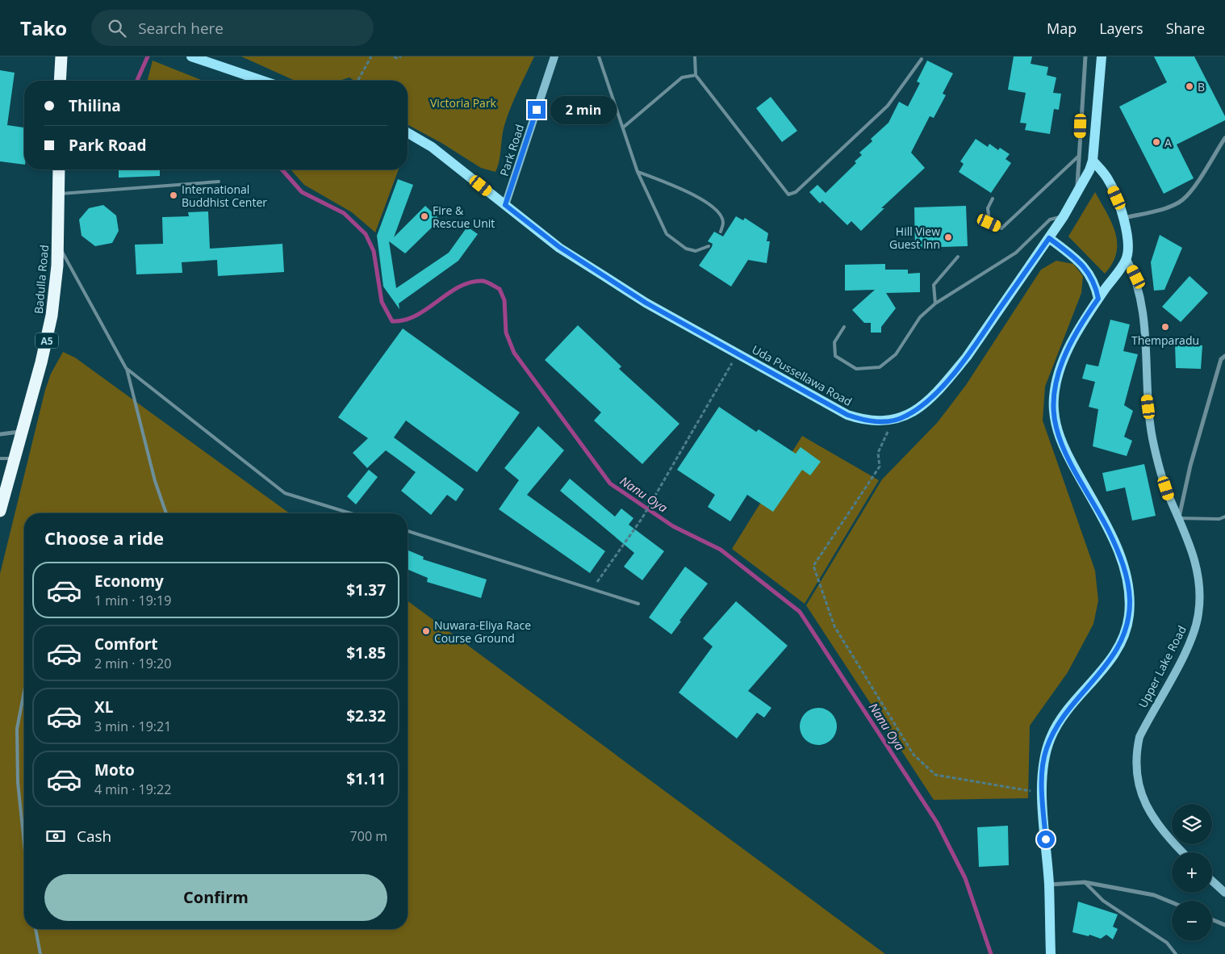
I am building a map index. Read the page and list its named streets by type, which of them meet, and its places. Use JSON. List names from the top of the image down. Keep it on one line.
{"streets":{"highway":["Badulla Road","A5"],"main road":["Uda Pussellawa Road"],"street":["Park Road","Upper Lake Road"]},"crossings":[["Park Road","Uda Pussellawa Road"]],"water":["Nanu Oya"],"parks":["Victoria Park"],"places":["B","A","International Buddhist Center","Fire & Rescue Unit","Hill View Guest Inn","Themparadu","Nuwara-Eliya Race Course Ground"],"page":{"header":"Tako","search":"Search here","nav":["Map","Layers","Share"],"banner":["Thilina","Park Road"],"bubble":"2 min","heading":"Choose a ride","list":[{"name":"Economy","note":"1 min · 19:19","value":"$1.37"},{"name":"Comfort","note":"2 min · 19:20","value":"$1.85"},{"name":"XL","note":"3 min · 19:21","value":"$2.32"},{"name":"Moto","note":"4 min · 19:22","value":"$1.11"}],"map_buttons":["+","−"],"pay":["Cash","700 m"],"buttons":"Confirm"}}
